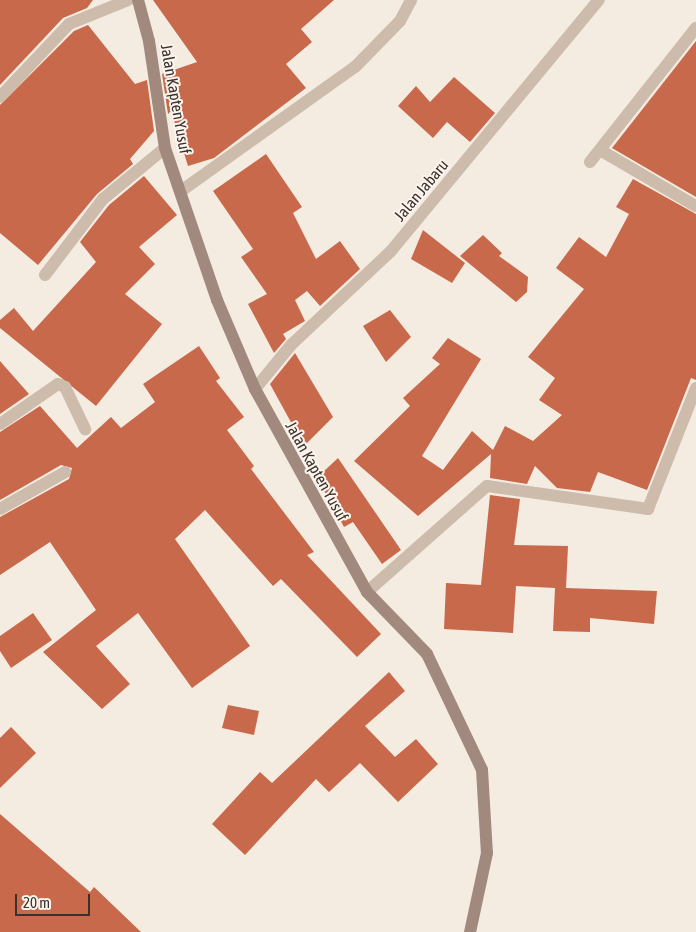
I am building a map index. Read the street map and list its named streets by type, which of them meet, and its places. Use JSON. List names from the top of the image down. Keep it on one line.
{"streets":{"main road":["Jalan Kapten Yusuf"],"street":["Jalan Jabaru"]},"crossings":[["Jalan Kapten Yusuf","Jalan Jabaru"]],"scale_bar":"20 m"}
